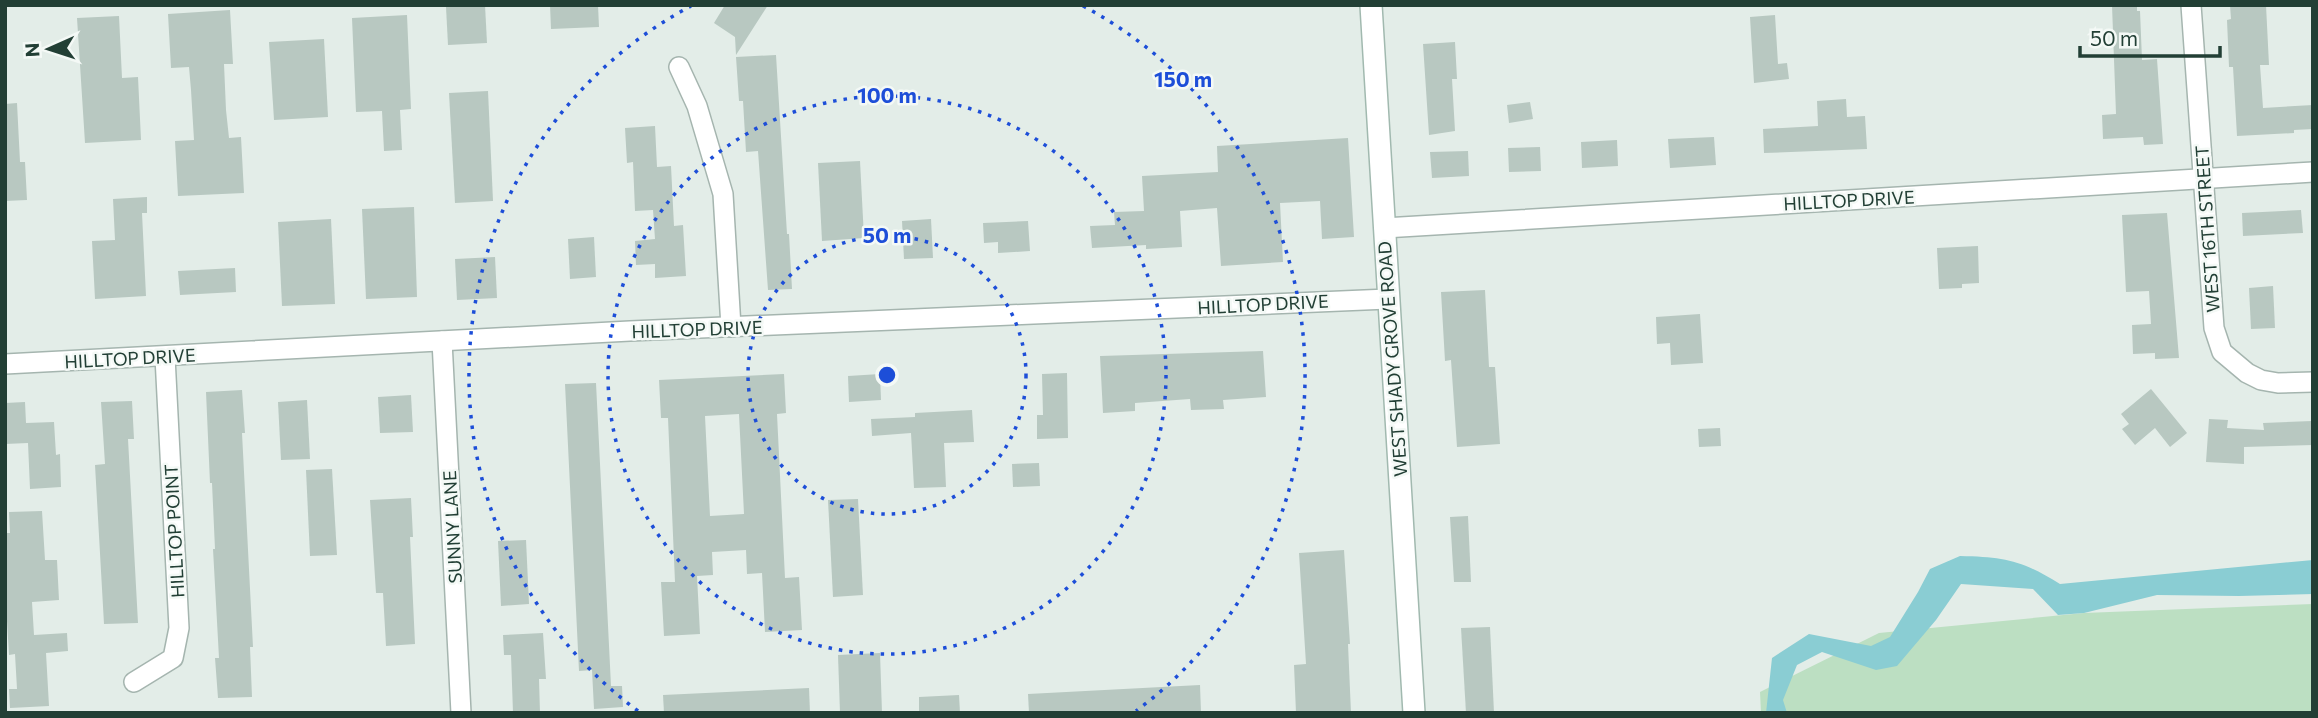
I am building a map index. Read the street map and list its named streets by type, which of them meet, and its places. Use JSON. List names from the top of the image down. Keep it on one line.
{"streets":{"main road":["WEST SHADY GROVE ROAD"],"street":["HILLTOP DRIVE","WEST 16TH STREET","SUNNY LANE","HILLTOP POINT"]},"crossings":[["HILLTOP DRIVE","WEST 16TH STREET"],["HILLTOP DRIVE","WEST SHADY GROVE ROAD"],["HILLTOP DRIVE","SUNNY LANE"],["HILLTOP DRIVE","HILLTOP POINT"]],"scale_bar":"50 m","north":"left","rings":["150 m","100 m","50 m"]}
